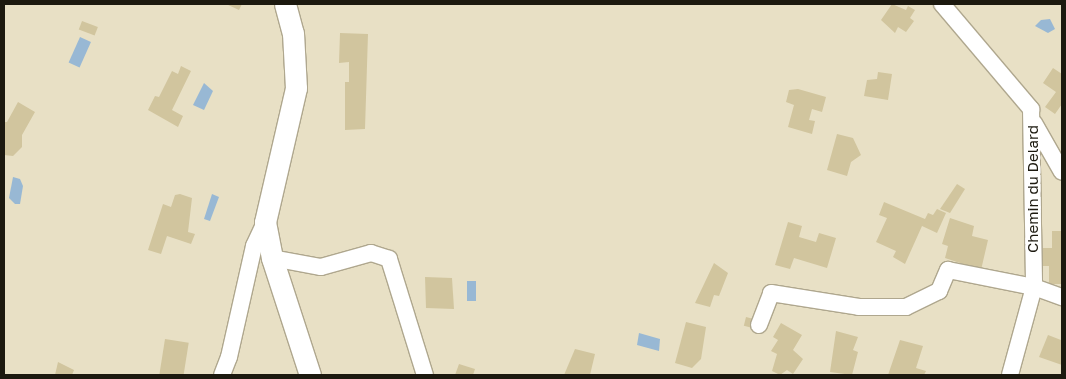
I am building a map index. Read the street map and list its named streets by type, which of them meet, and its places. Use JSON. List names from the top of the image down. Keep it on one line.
{"streets":{"street":["Chemin du Delard"]}}
